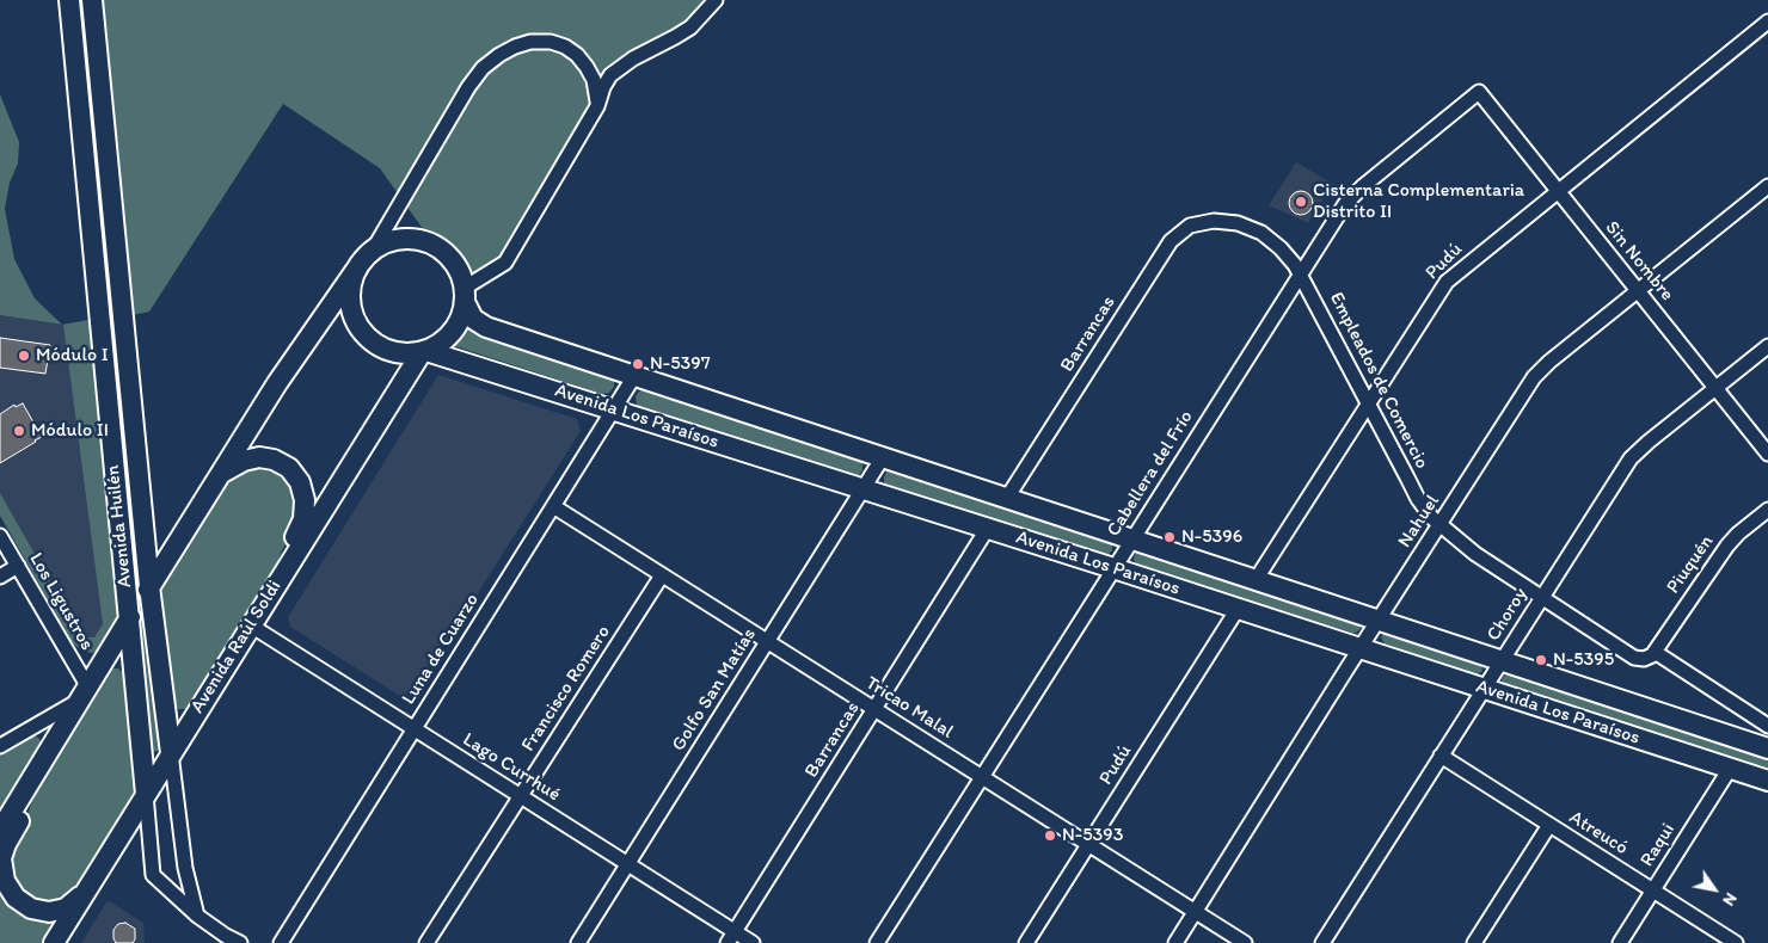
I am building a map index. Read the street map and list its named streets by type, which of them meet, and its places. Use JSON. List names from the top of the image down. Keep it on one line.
{"streets":{"main road":["Avenida Los Paraísos","Avenida Huilén","Avenida Raúl Soldi"],"street":["Pudú","Sin Nombre","Barrancas","Empleados de Comercio","Cabellera del Frío","Nahuel","Piuquén","Los Ligustros","Choroy","Luna de Cuarzo","Francisco Romero","Golfo San Matías","Tricao Malal","Lago Currhué","Atreucó","Raqui"]},"crossings":[["Pudú","Sin Nombre"],["Pudú","Empleados de Comercio"],["Pudú","Avenida Los Paraísos"],["Pudú","Tricao Malal"],["Sin Nombre","Cabellera del Frío"],["Sin Nombre","Nahuel"],["Sin Nombre","Choroy"],["Barrancas","Empleados de Comercio"],["Barrancas","Avenida Los Paraísos"],["Barrancas","Tricao Malal"],["Barrancas","Lago Currhué"],["Empleados de Comercio","Cabellera del Frío"],["Empleados de Comercio","Nahuel"],["Empleados de Comercio","Piuquén"],["Empleados de Comercio","Choroy"],["Avenida Los Paraísos","Cabellera del Frío"],["Avenida Los Paraísos","Nahuel"],["Avenida Los Paraísos","Choroy"],["Avenida Los Paraísos","Avenida Raúl Soldi"],["Avenida Los Paraísos","Luna de Cuarzo"],["Avenida Los Paraísos","Golfo San Matías"],["Avenida Los Paraísos","Raqui"],["Cabellera del Frío","Tricao Malal"],["Nahuel","Tricao Malal"],["Avenida Huilén","Avenida Raúl Soldi"],["Choroy","Atreucó"],["Avenida Raúl Soldi","Lago Currhué"],["Luna de Cuarzo","Tricao Malal"],["Luna de Cuarzo","Lago Currhué"],["Francisco Romero","Tricao Malal"],["Francisco Romero","Lago Currhué"],["Golfo San Matías","Tricao Malal"],["Golfo San Matías","Lago Currhué"],["Atreucó","Raqui"]],"places":["Cisterna Complementaria Distrito II","Módulo I","N-5397","Módulo II","N-5396","N-5395","N-5393"],"north":"bottom right"}
